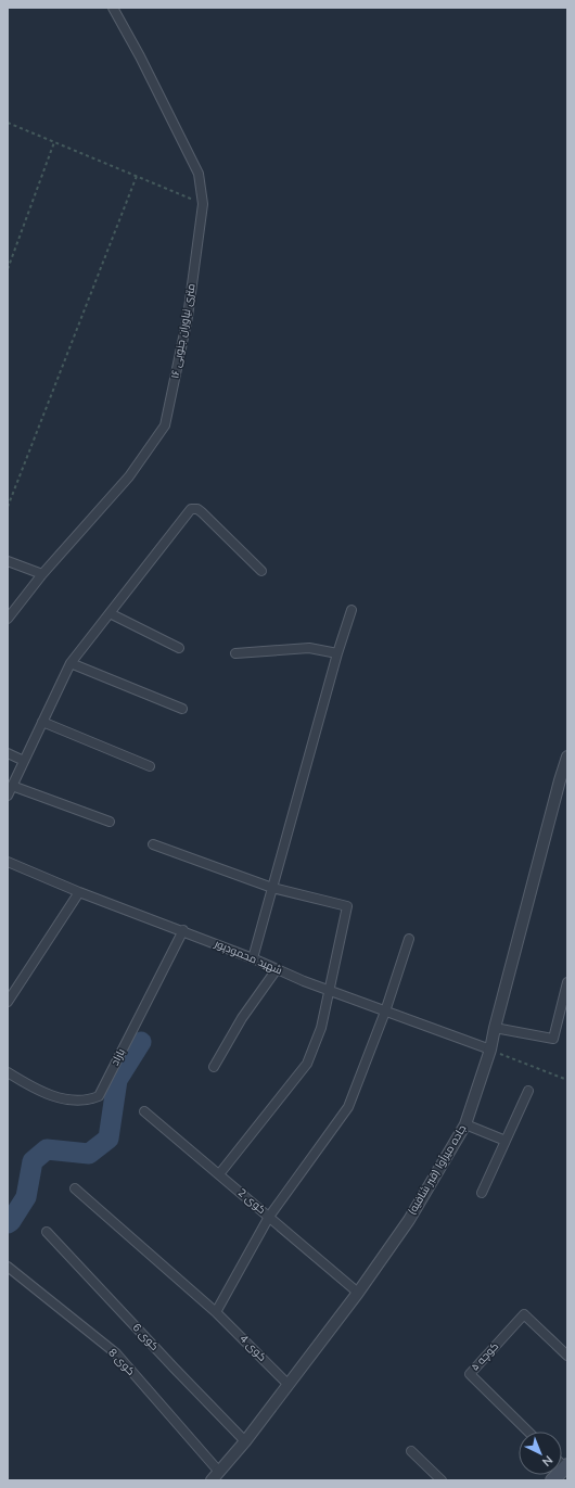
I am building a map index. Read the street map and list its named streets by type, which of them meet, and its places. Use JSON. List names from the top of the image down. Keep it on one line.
{"streets":{"street":["۱۶ متری نیاوران جنوبی","شهید محمودپور","باراد","جاده میرآوا (قبر شافیه)","کوی 2","کوی 6","کوی 4","کوچه ۵","کوی 8"]},"crossings":[["شهید محمودپور","باراد"],["شهید محمودپور","جاده میرآوا (قبر شافیه)"],["جاده میرآوا (قبر شافیه)","کوی 2"],["جاده میرآوا (قبر شافیه)","کوی 6"],["جاده میرآوا (قبر شافیه)","کوی 4"],["جاده میرآوا (قبر شافیه)","کوی 8"]],"north":"bottom right"}
